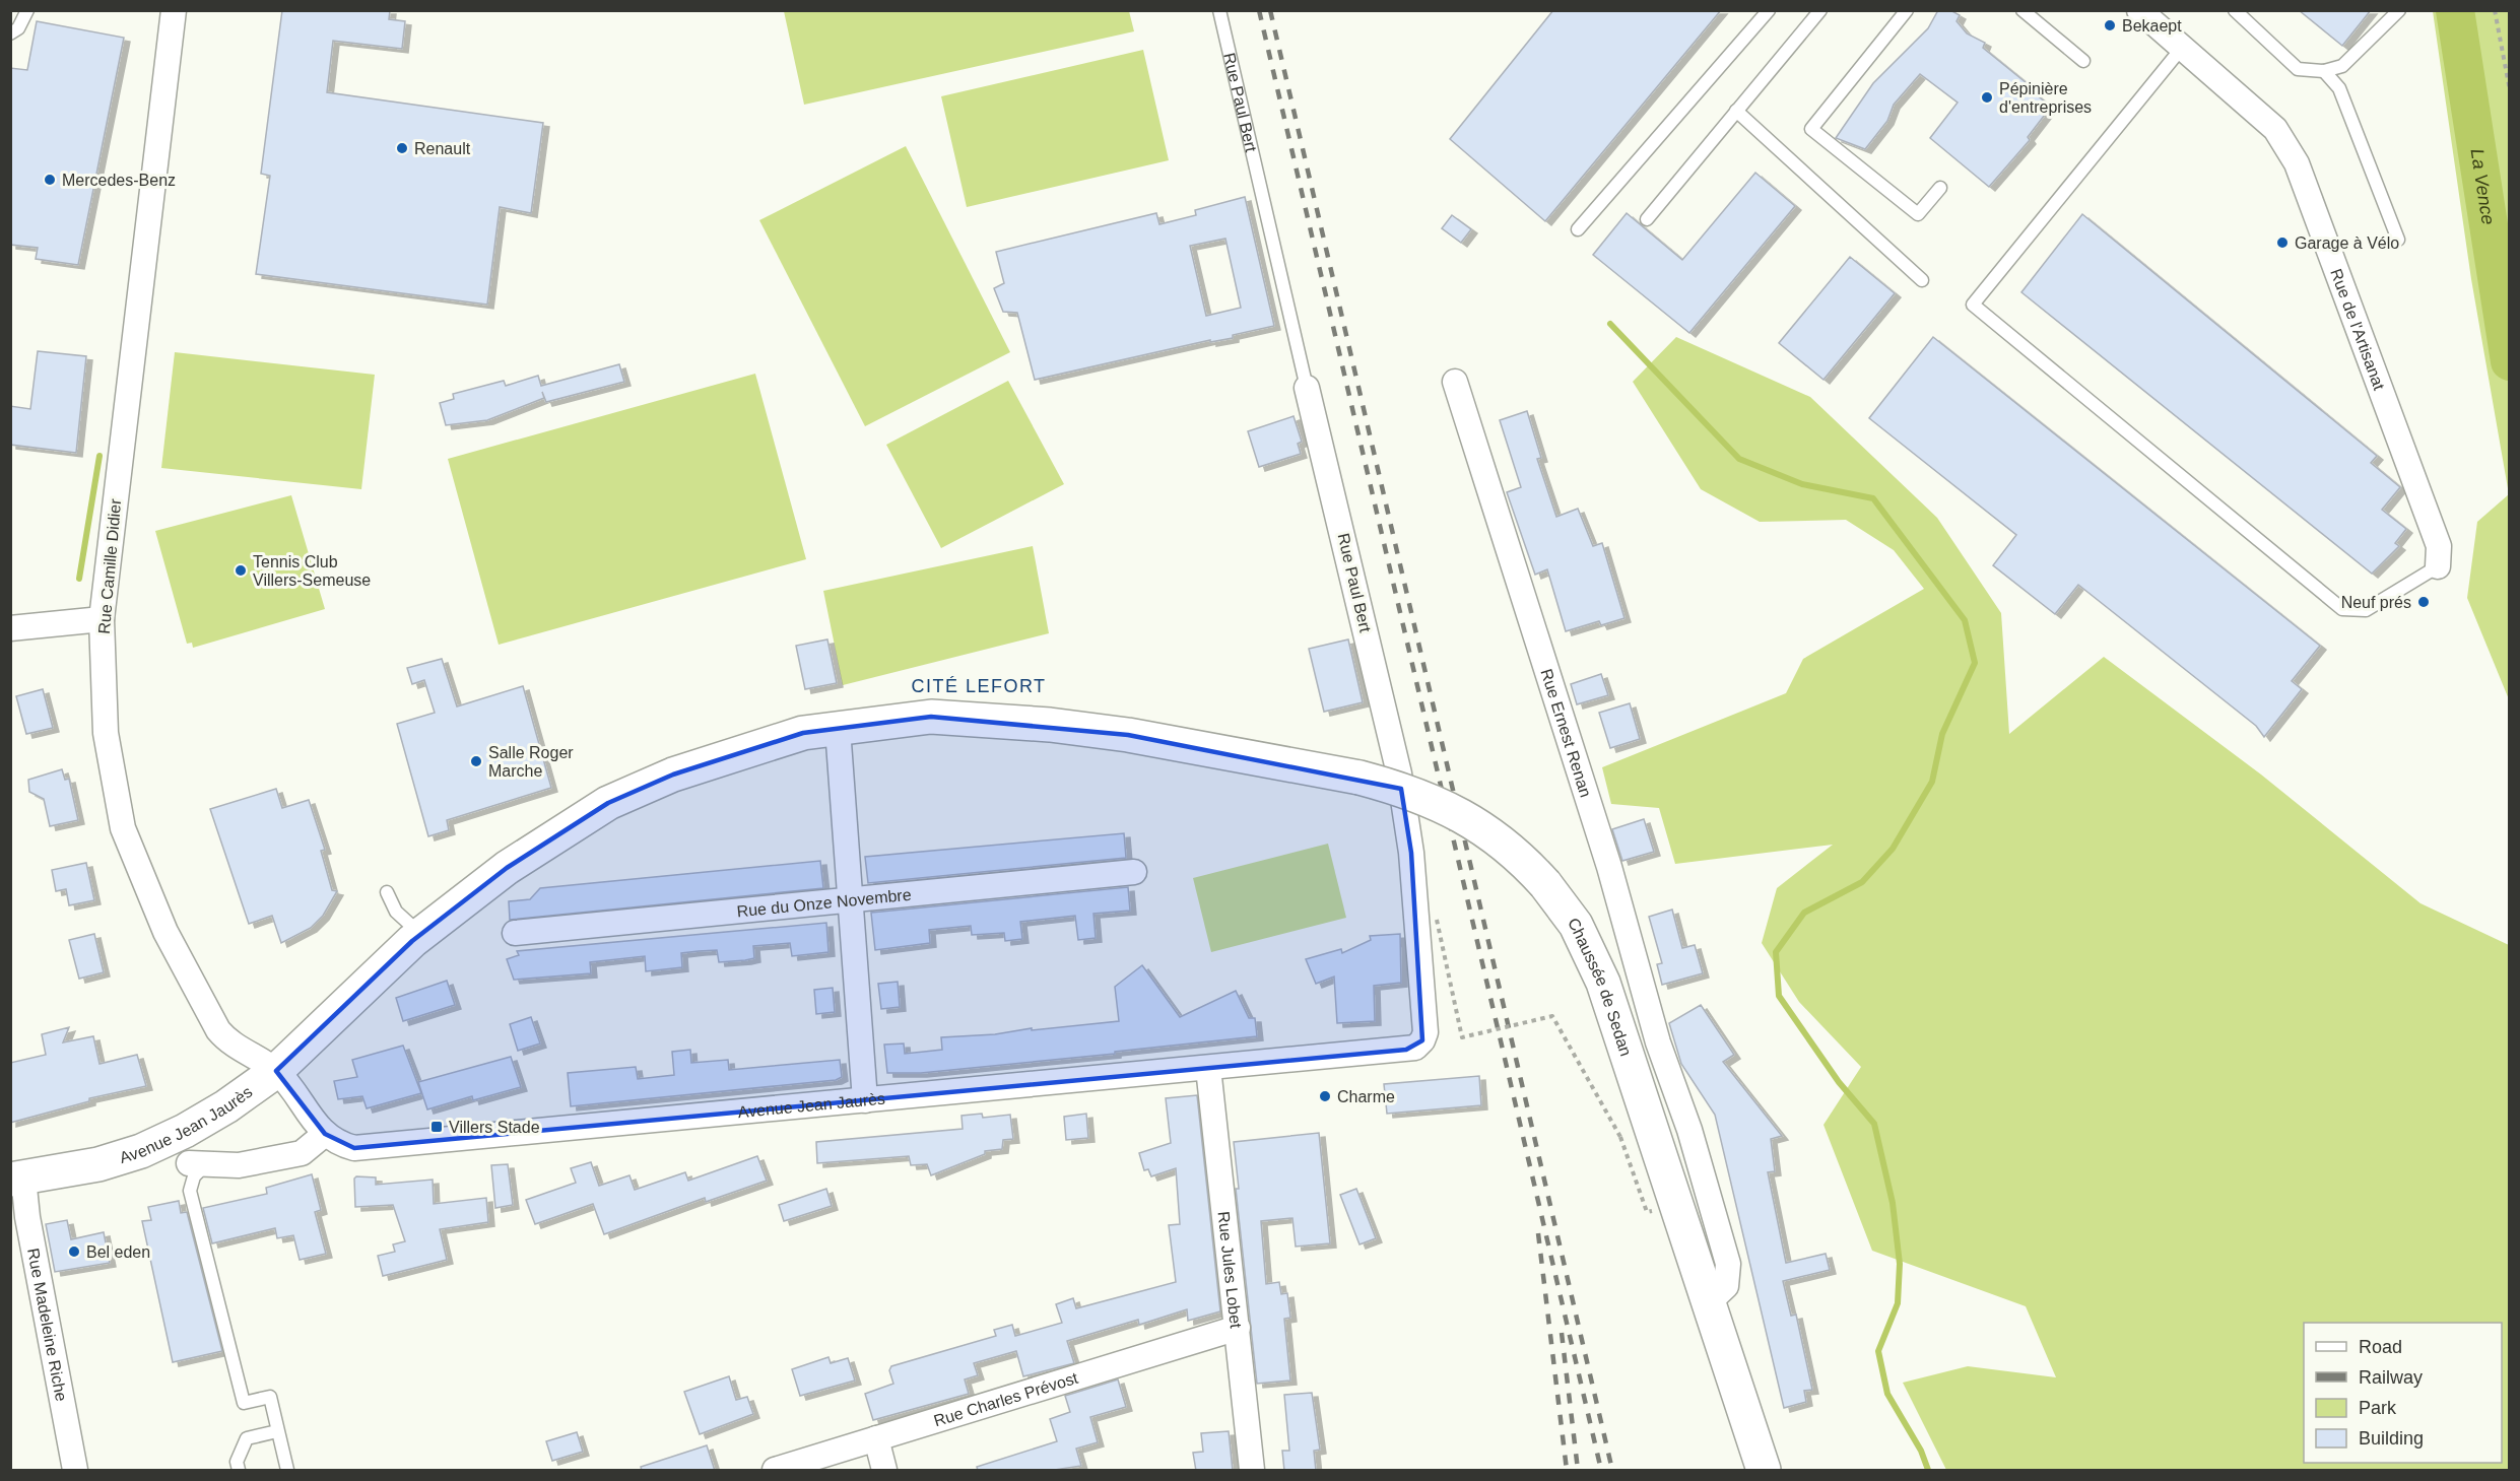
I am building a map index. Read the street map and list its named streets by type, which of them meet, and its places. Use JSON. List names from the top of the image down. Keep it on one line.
{"streets":{"main road":["Chaussée de Sedan","Avenue Jean Jaurès"],"street":["Rue Paul Bert","Rue de l'Artisanat","Rue Camille Didier","Rue Ernest Renan","Rue du Onze Novembre","Rue Jules Lobet","Rue Madeleine Riche","Rue Charles Prévost"]},"crossings":[["Rue Paul Bert","Avenue Jean Jaurès"],["Rue Camille Didier","Chaussée de Sedan"],["Rue Camille Didier","Avenue Jean Jaurès"],["Rue Ernest Renan","Chaussée de Sedan"],["Chaussée de Sedan","Avenue Jean Jaurès"],["Avenue Jean Jaurès","Rue Jules Lobet"],["Avenue Jean Jaurès","Rue Madeleine Riche"],["Rue Jules Lobet","Rue Charles Prévost"]],"districts":["CITÉ LEFORT"],"water":["La Vence"],"places":{"other":["Bekaept","Pépinière d'entreprises","Renault","Mercedes-Benz","Garage à Vélo","Tennis Club Villers-Semeuse","Neuf prés","Salle Roger Marche","Charme","Bel eden"],"transit":["Villers Stade"]},"legend":["Road","Railway","Park","Building"]}
